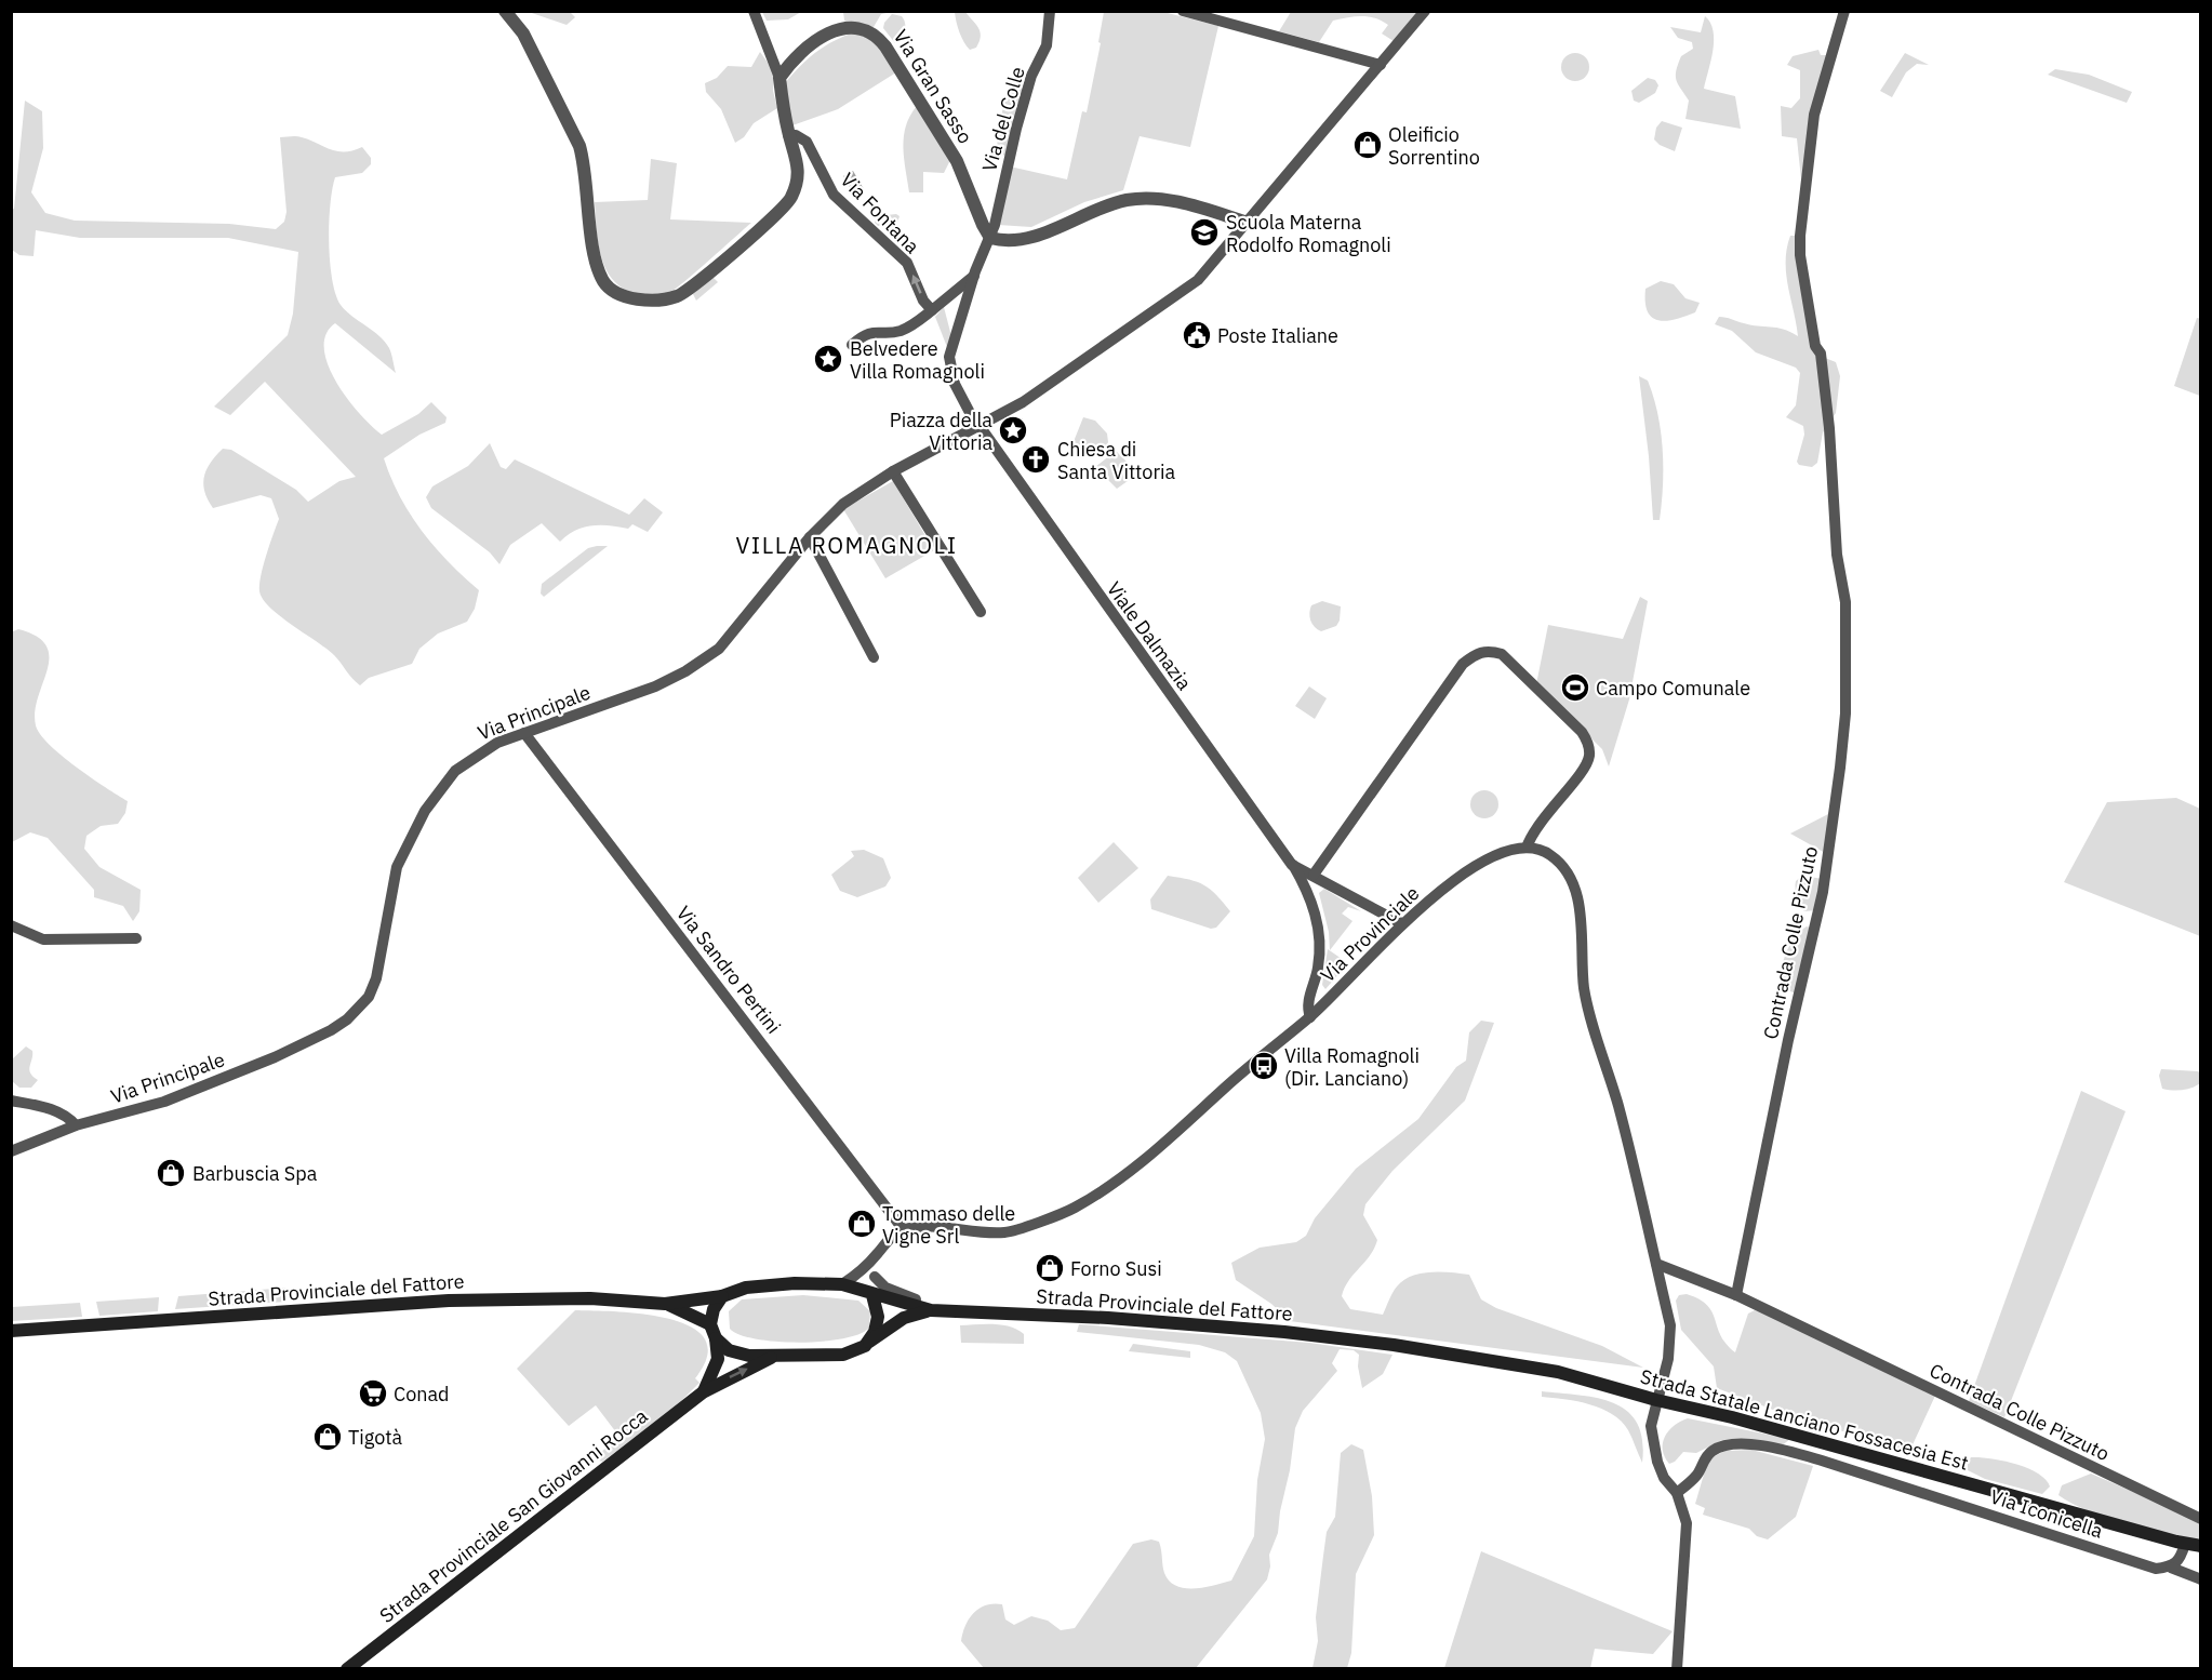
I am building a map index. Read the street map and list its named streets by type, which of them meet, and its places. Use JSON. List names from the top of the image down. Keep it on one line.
{"streets":{"main road":["Strada Provinciale del Fattore","Strada Statale Lanciano Fossacesia Est","Strada Provinciale San Giovanni Rocca"],"street":["Via Gran Sasso","Via del Colle","Via Fontana","Viale Dalmazia","Via Principale","Via Provinciale","Contrada Colle Pizzuto","Via Sandro Pertini","Via Iconicella"]},"crossings":[["Via Gran Sasso","Via del Colle"],["Viale Dalmazia","Via Principale"],["Viale Dalmazia","Via Provinciale"],["Via Principale","Via Sandro Pertini"],["Via Provinciale","Via Sandro Pertini"],["Strada Provinciale del Fattore","Strada Statale Lanciano Fossacesia Est"],["Strada Provinciale del Fattore","Strada Provinciale San Giovanni Rocca"]],"one_way":["Via Fontana"],"districts":["VILLA ROMAGNOLI"],"places":{"shop":["Oleificio Sorrentino","Barbuscia Spa","Tommaso delle Vigne Srl","Forno Susi","Tigotà"],"school or university":["Scuola Materna Rodolfo Romagnoli"],"public building":["Poste Italiane"],"place":["Belvedere Villa Romagnoli","Piazza della Vittoria"],"church":["Chiesa di Santa Vittoria"],"sports":["Campo Comunale"],"bus stop":["Villa Romagnoli (Dir. Lanciano)"],"supermarket":["Conad"]}}
